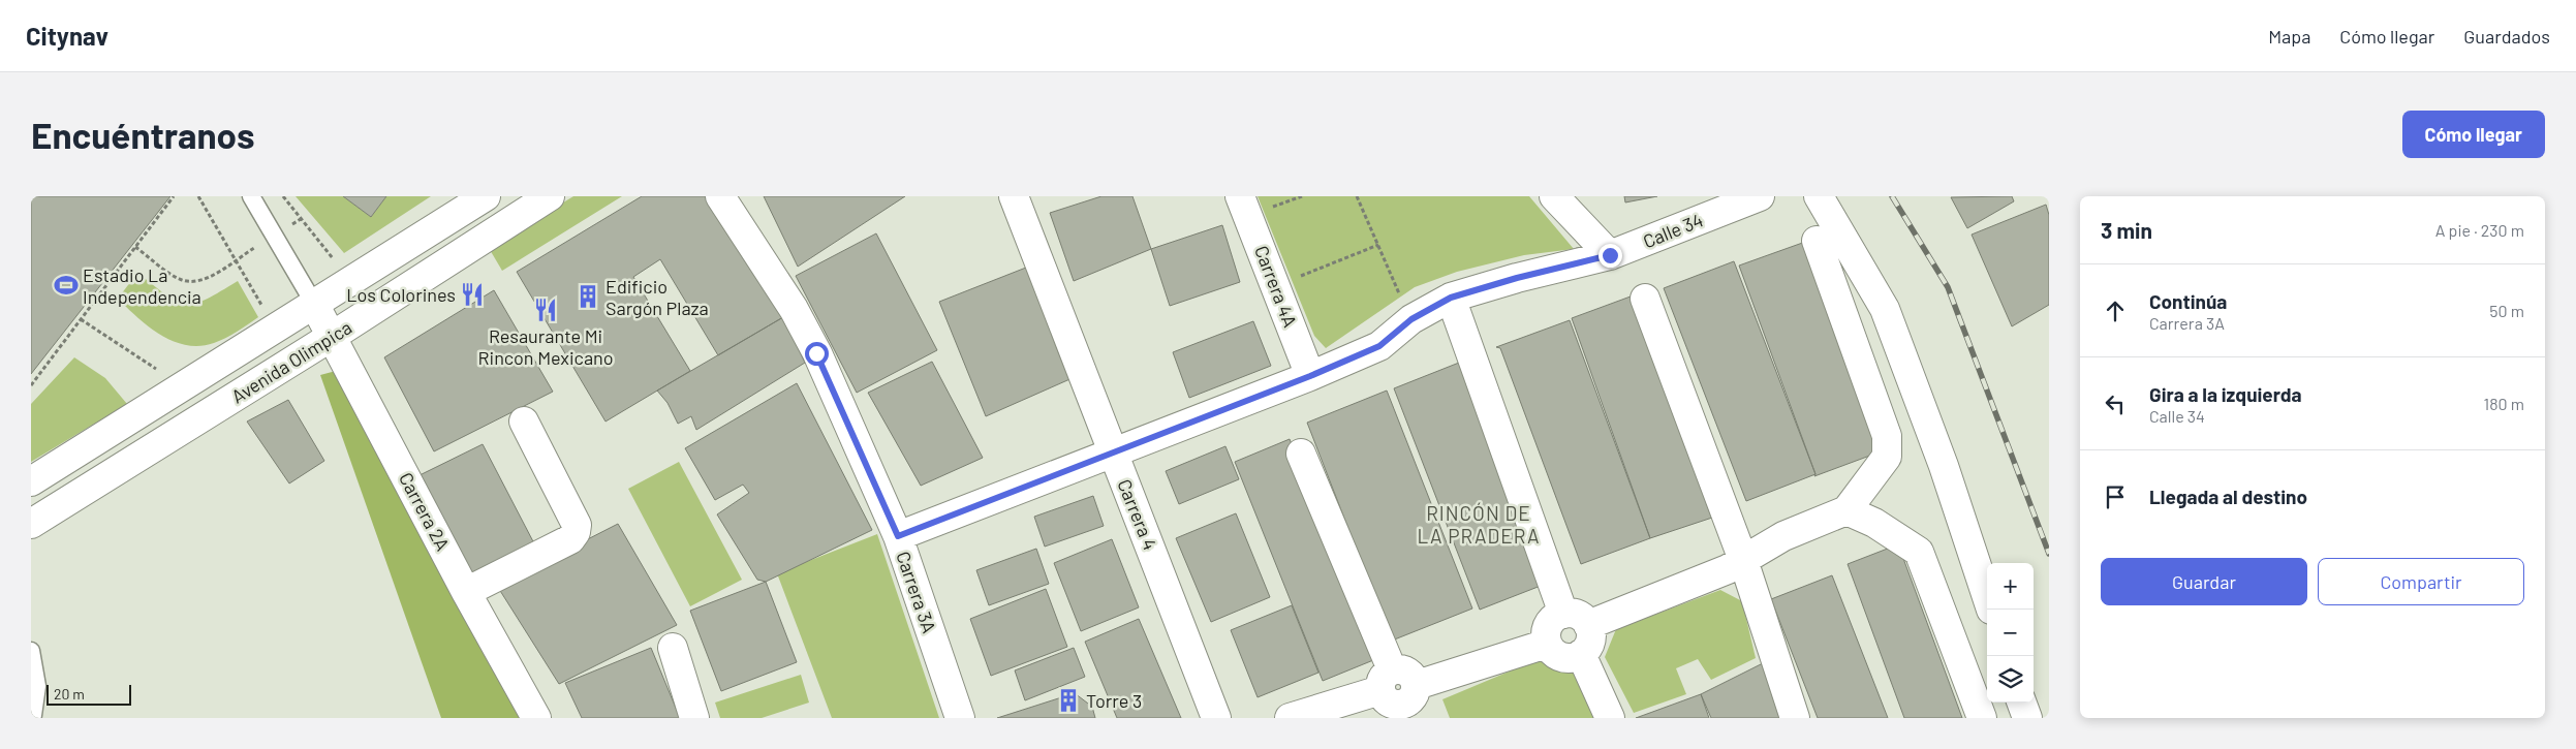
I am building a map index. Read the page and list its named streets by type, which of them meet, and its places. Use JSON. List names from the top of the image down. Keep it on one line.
{"streets":{"street":["Calle 34","Carrera 4A","Avenida Olimpica","Carrera 2A","Carrera 4","Carrera 3A"]},"crossings":[["Calle 34","Carrera 4A"],["Calle 34","Carrera 4"],["Calle 34","Carrera 3A"],["Avenida Olimpica","Carrera 2A"]],"districts":["RINCÓN DE LA PRADERA"],"places":{"sports":["Estadio La Independencia"],"restaurant":["Los Colorines","Resaurante Mi Rincon Mexicano"],"building":["Edificio Sargón Plaza","Torre 3"]},"scale_bar":"20 m","page":{"header":"Citynav","nav":["Mapa","Cómo llegar","Guardados"],"buttons":["Cómo llegar",["Guardar","Compartir"]],"title":"Encuéntranos","heading":["3 min","A pie · 230 m"],"list":[["Continúa","Carrera 3A","50 m"],["Gira a la izquierda","Calle 34","180 m"],"Llegada al destino"],"map_buttons":["+","−"],"scale":"20 m"}}
